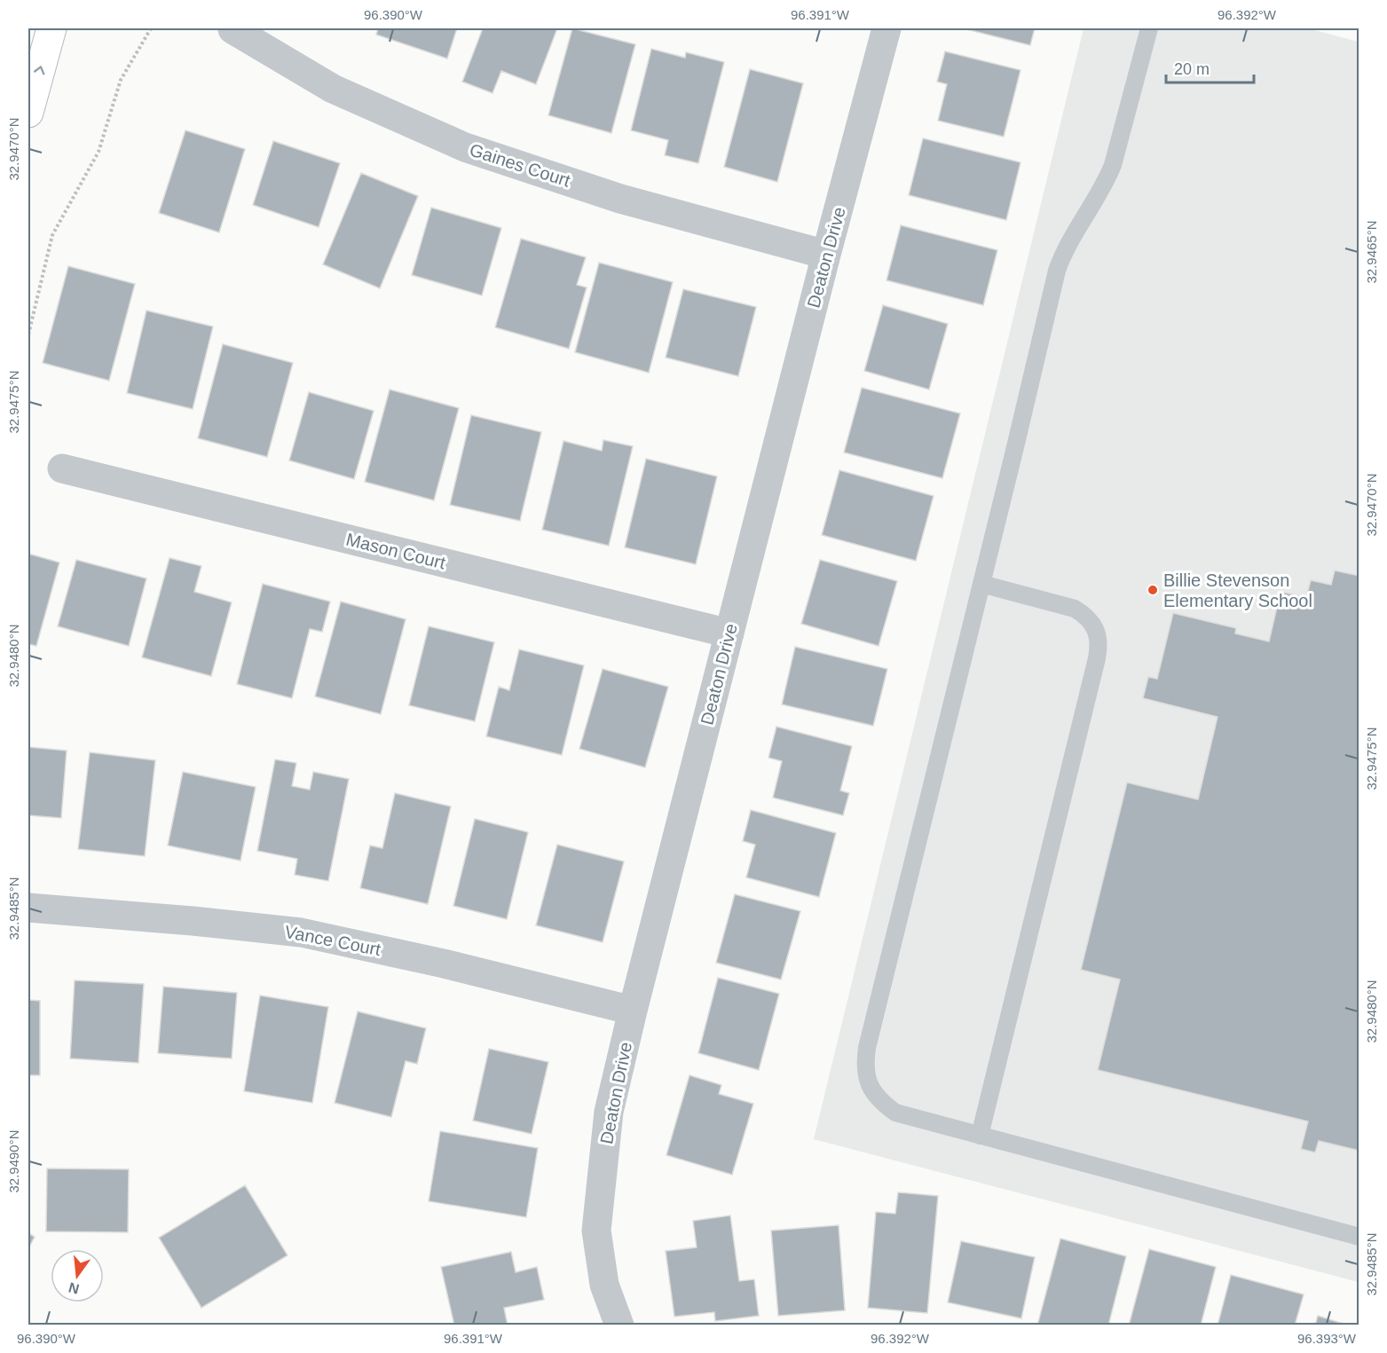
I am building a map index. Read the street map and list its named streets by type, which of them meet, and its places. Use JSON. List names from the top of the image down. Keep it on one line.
{"streets":{"street":["Gaines Court","Deaton Drive","Mason Court","Vance Court"]},"crossings":[["Gaines Court","Deaton Drive"],["Deaton Drive","Mason Court"],["Deaton Drive","Vance Court"]],"places":["Billie Stevenson Elementary School"],"scale_bar":"20 m","north":"bottom","coordinates":["96.390°W","96.391°W","96.392°W","32.9470°N","32.9465°N","32.9475°N","32.9480°N","32.9485°N","32.9490°N","96.393°W"]}
